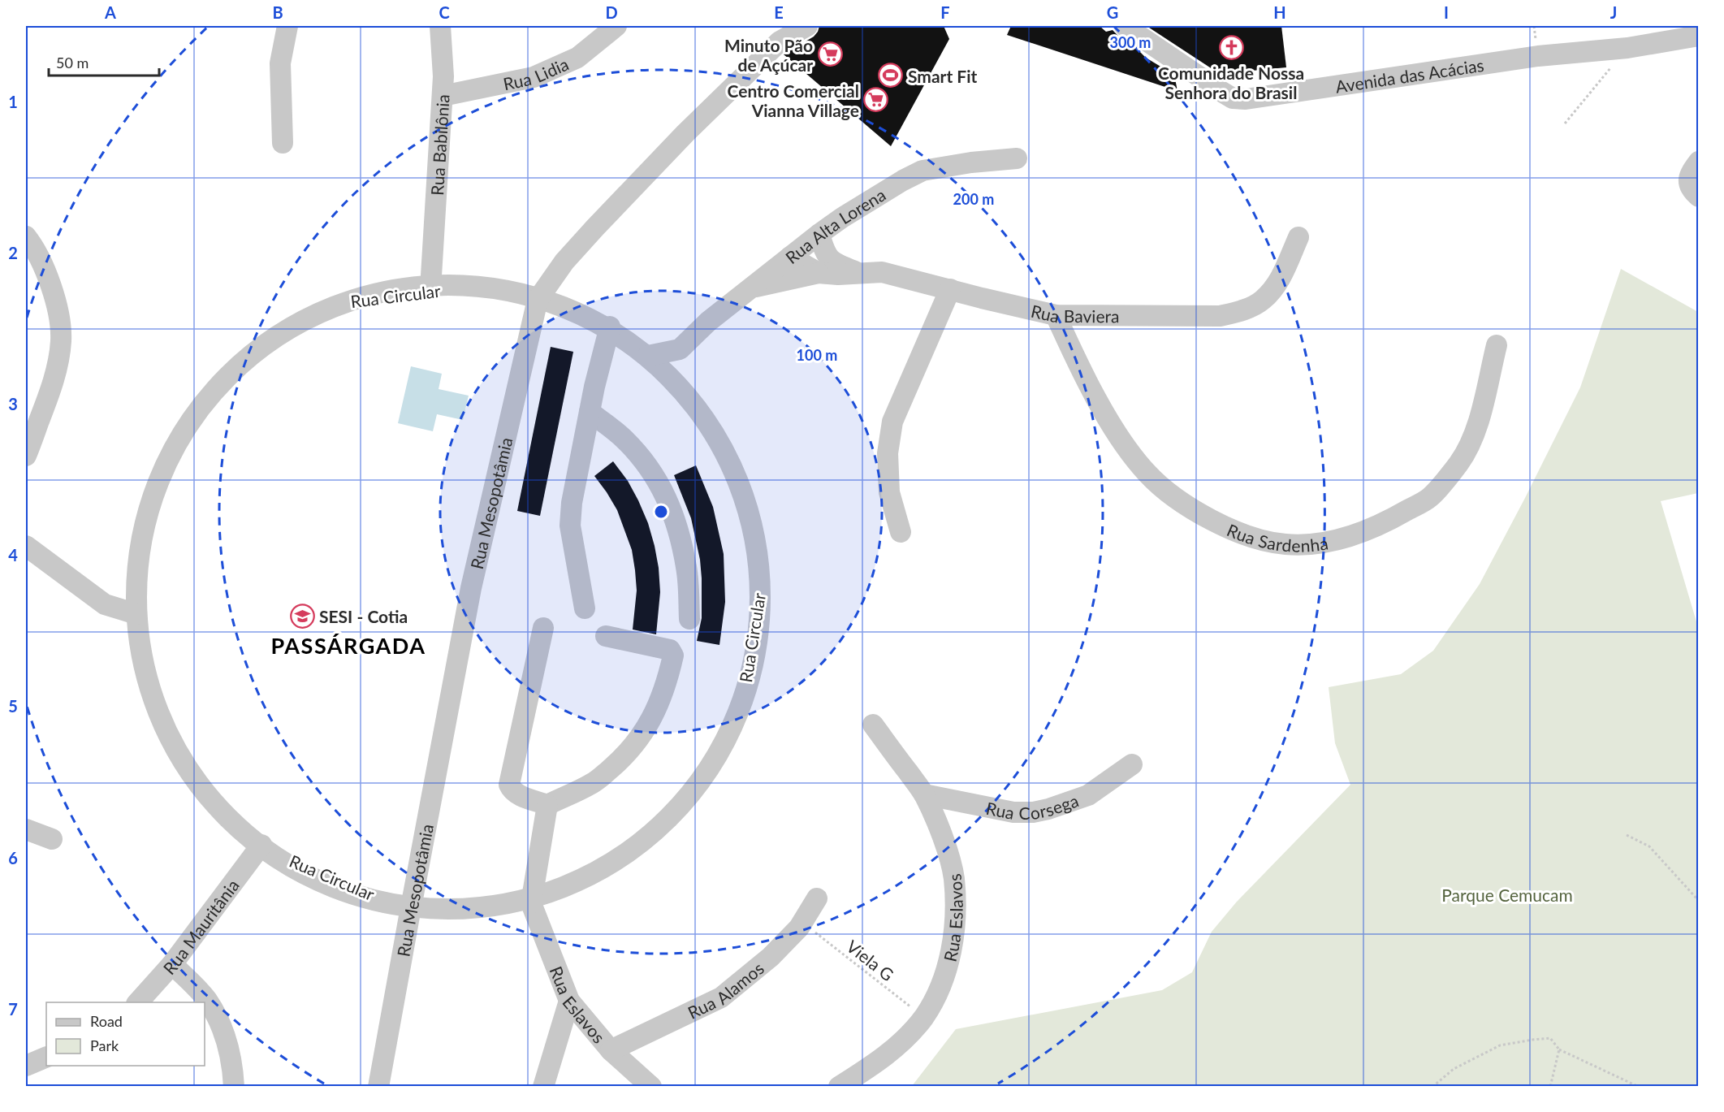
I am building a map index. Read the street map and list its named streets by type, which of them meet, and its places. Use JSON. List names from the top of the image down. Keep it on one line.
{"streets":{"street":["Rua Lidia","Avenida das Acácias","Rua Babilônia","Rua Alta Lorena","Rua Circular","Rua Baviera","Rua Mesopotâmia","Rua Sardenha","Rua Corsega","Rua Eslavos","Rua Mauritânia","Rua Alamos"],"path":["Viela G"]},"crossings":[["Rua Lidia","Rua Babilônia"],["Rua Babilônia","Rua Circular"],["Rua Alta Lorena","Rua Baviera"],["Rua Circular","Rua Mesopotâmia"],["Rua Circular","Rua Eslavos"],["Rua Circular","Rua Mauritânia"],["Rua Baviera","Rua Sardenha"],["Rua Corsega","Rua Eslavos"],["Rua Eslavos","Viela G"],["Rua Eslavos","Rua Alamos"],["Viela G","Rua Alamos"]],"districts":["PASSÁRGADA"],"parks":["Parque Cemucam"],"places":{"church":["Comunidade Nossa Senhora do Brasil"],"supermarket":["Minuto Pão de Açúcar","Centro Comercial Vianna Village"],"sports":["Smart Fit"],"school or university":["SESI - Cotia"]},"legend":["Road","Park"],"scale_bar":"50 m","grid":{"columns":["A","B","C","D","E","F","G","H","I","J"],"rows":["1","2","3","4","5","6","7"]},"rings":["300 m","200 m","100 m"]}
